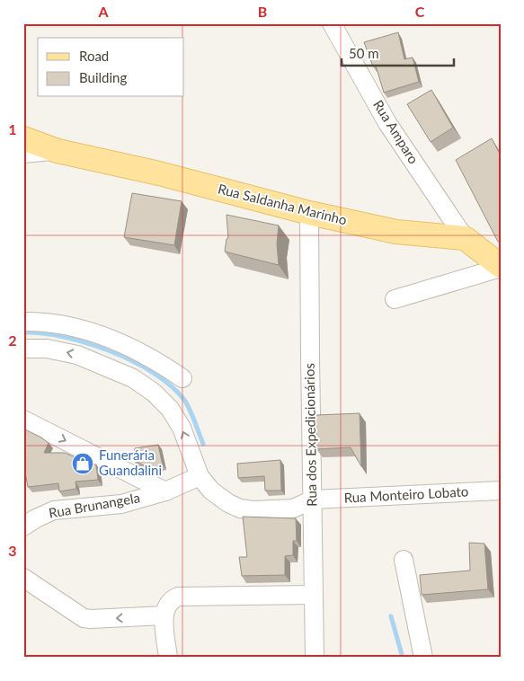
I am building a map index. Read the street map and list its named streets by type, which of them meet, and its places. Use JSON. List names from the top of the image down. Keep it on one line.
{"streets":{"main road":["Rua Saldanha Marinho"],"street":["Rua Amparo","Rua dos Expedicionários","Rua Monteiro Lobato","Rua Brunangela"]},"crossings":[["Rua Amparo","Rua Saldanha Marinho"],["Rua Saldanha Marinho","Rua dos Expedicionários"],["Rua dos Expedicionários","Rua Monteiro Lobato"]],"places":{"shop":["Funerária Guandalini"]},"legend":["Road","Building"],"scale_bar":"50 m","grid":{"columns":["A","B","C"],"rows":["1","2","3"]}}
